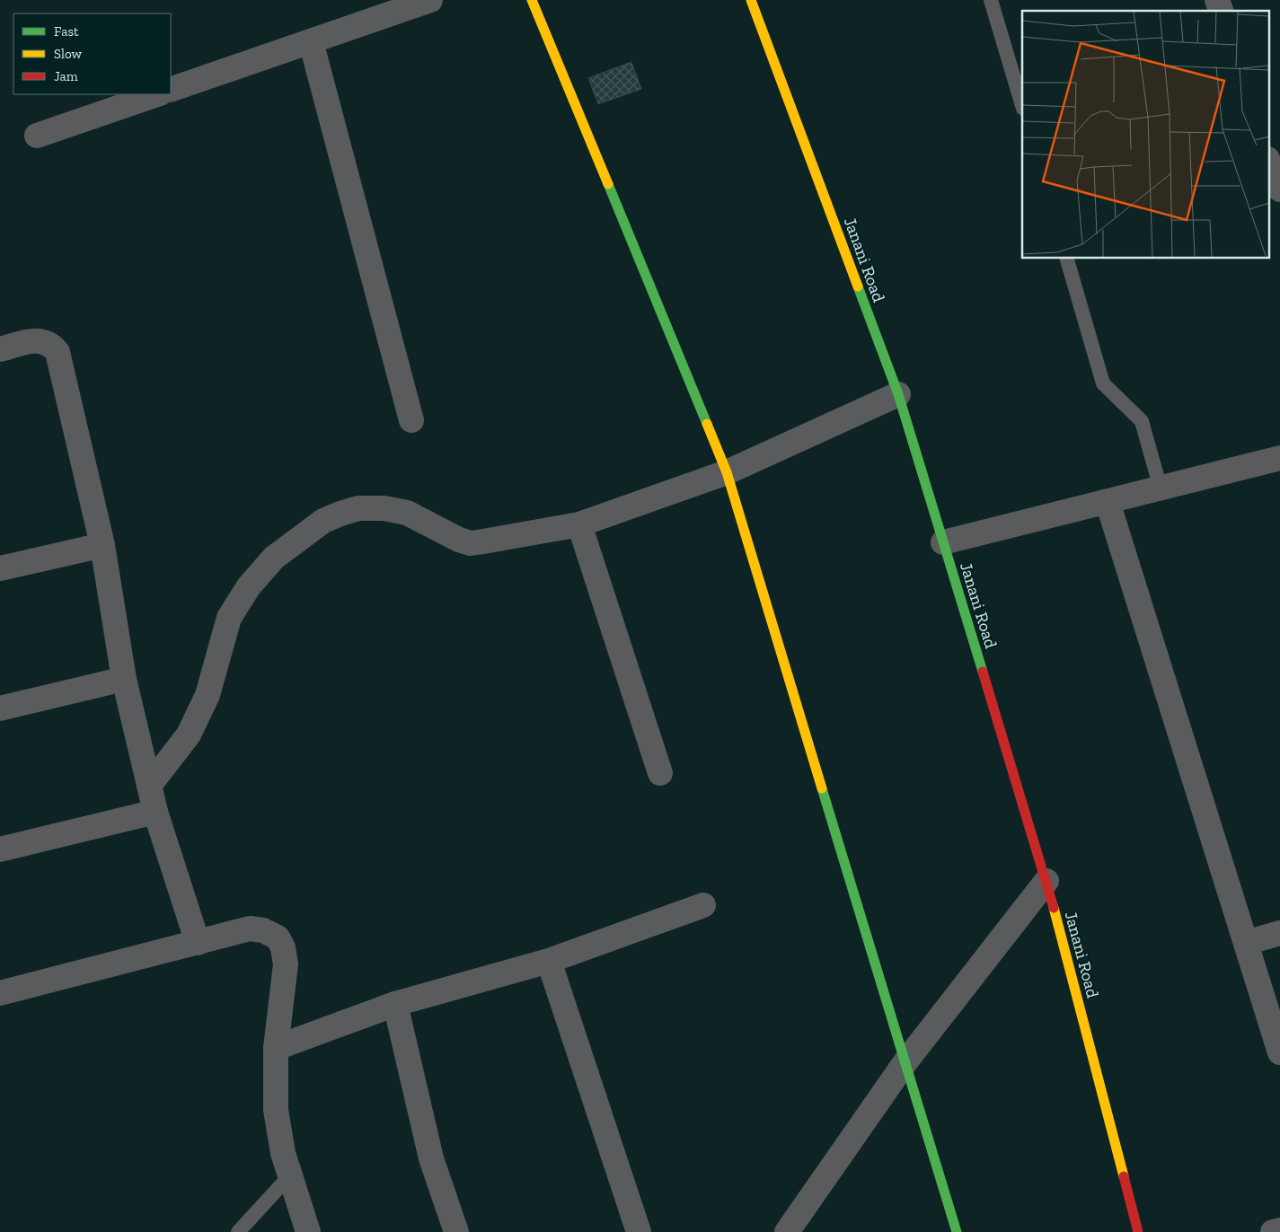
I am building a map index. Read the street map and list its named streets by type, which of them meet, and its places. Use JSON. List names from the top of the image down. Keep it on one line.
{"streets":{"street":["Janani Road"]},"legend":["Fast","Slow","Jam"]}
